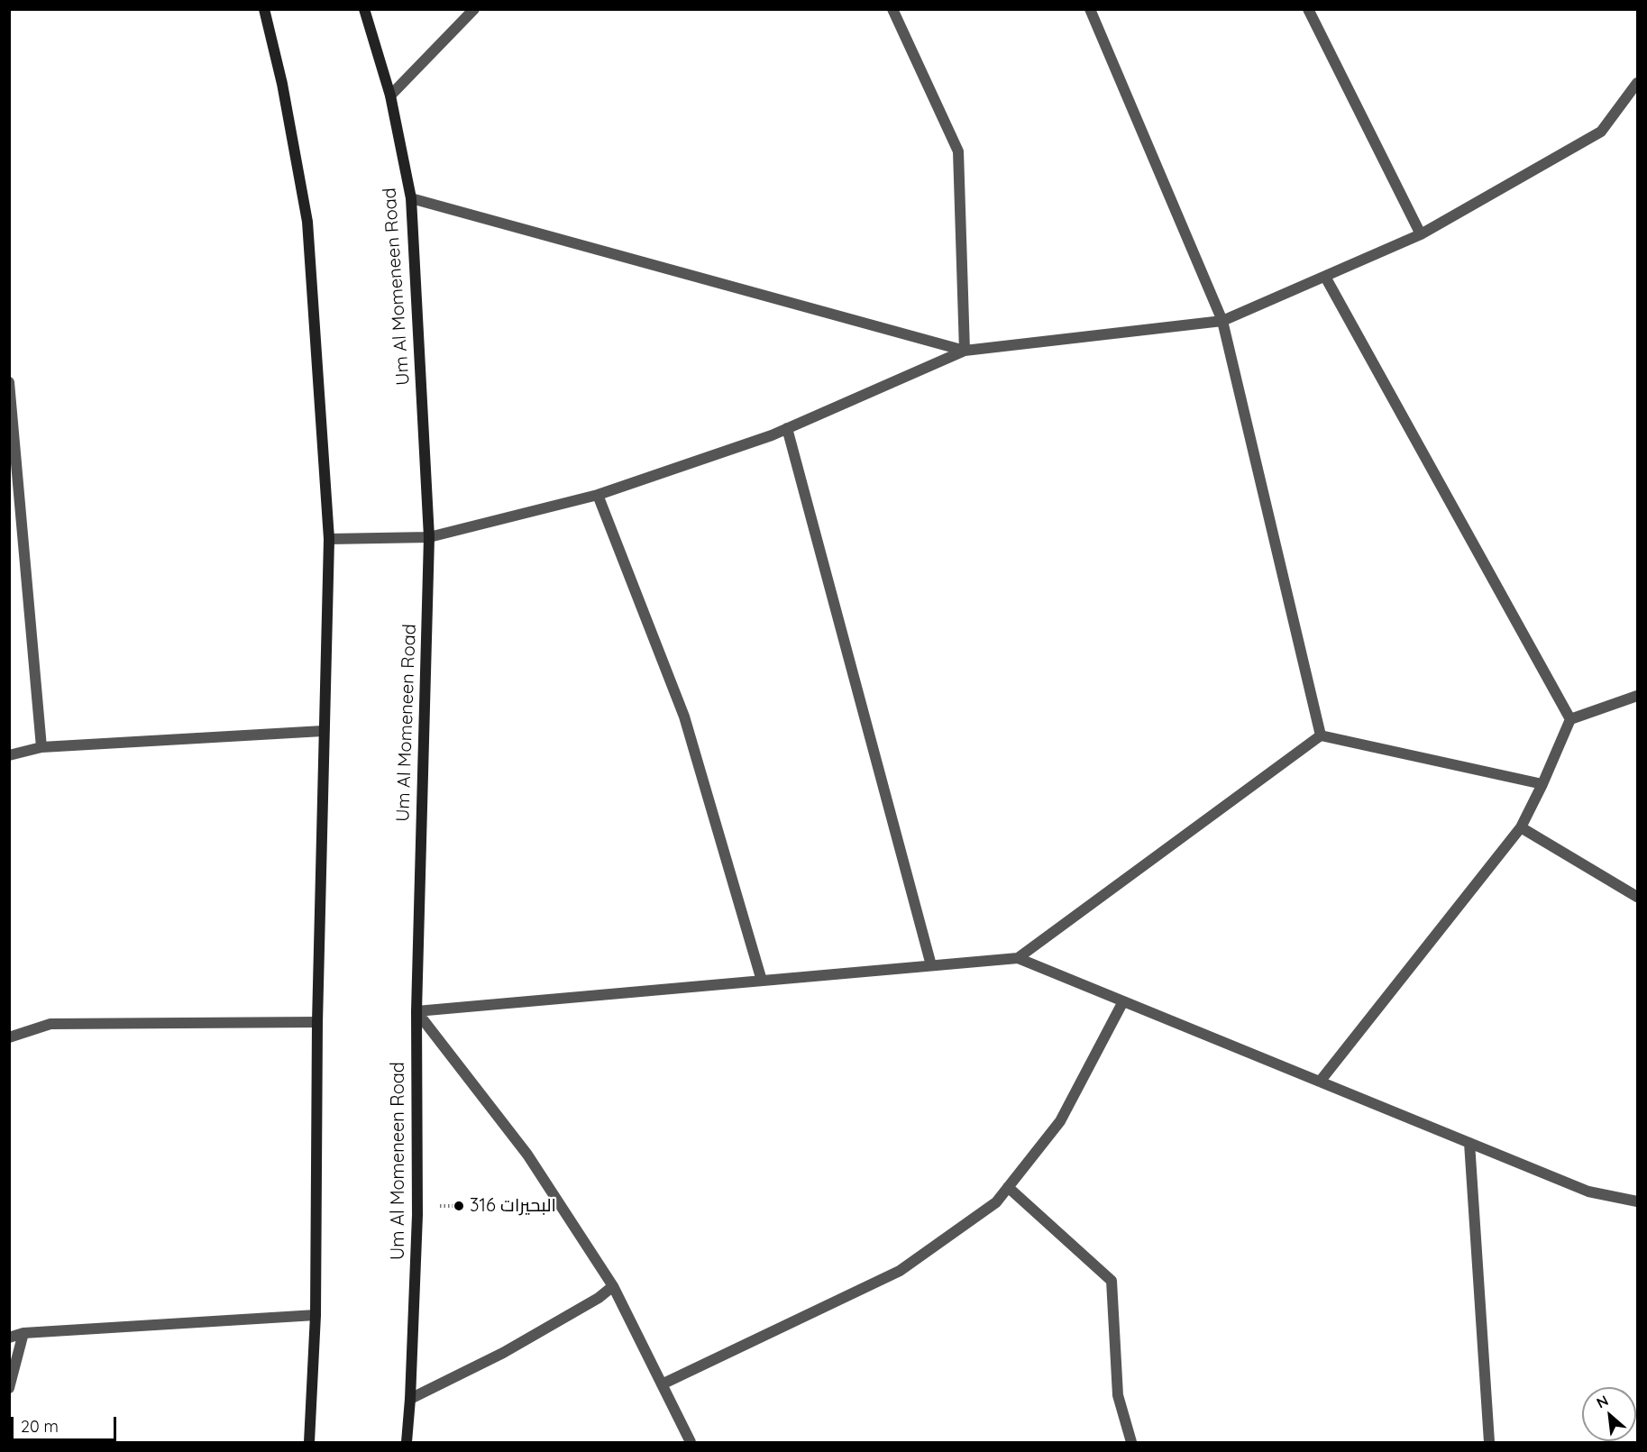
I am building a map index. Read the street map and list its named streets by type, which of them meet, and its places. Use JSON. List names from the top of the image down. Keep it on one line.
{"streets":{"main road":["Um Al Momeneen Road"]},"places":["البحيرات 316"],"scale_bar":"20 m","north":"top left"}
